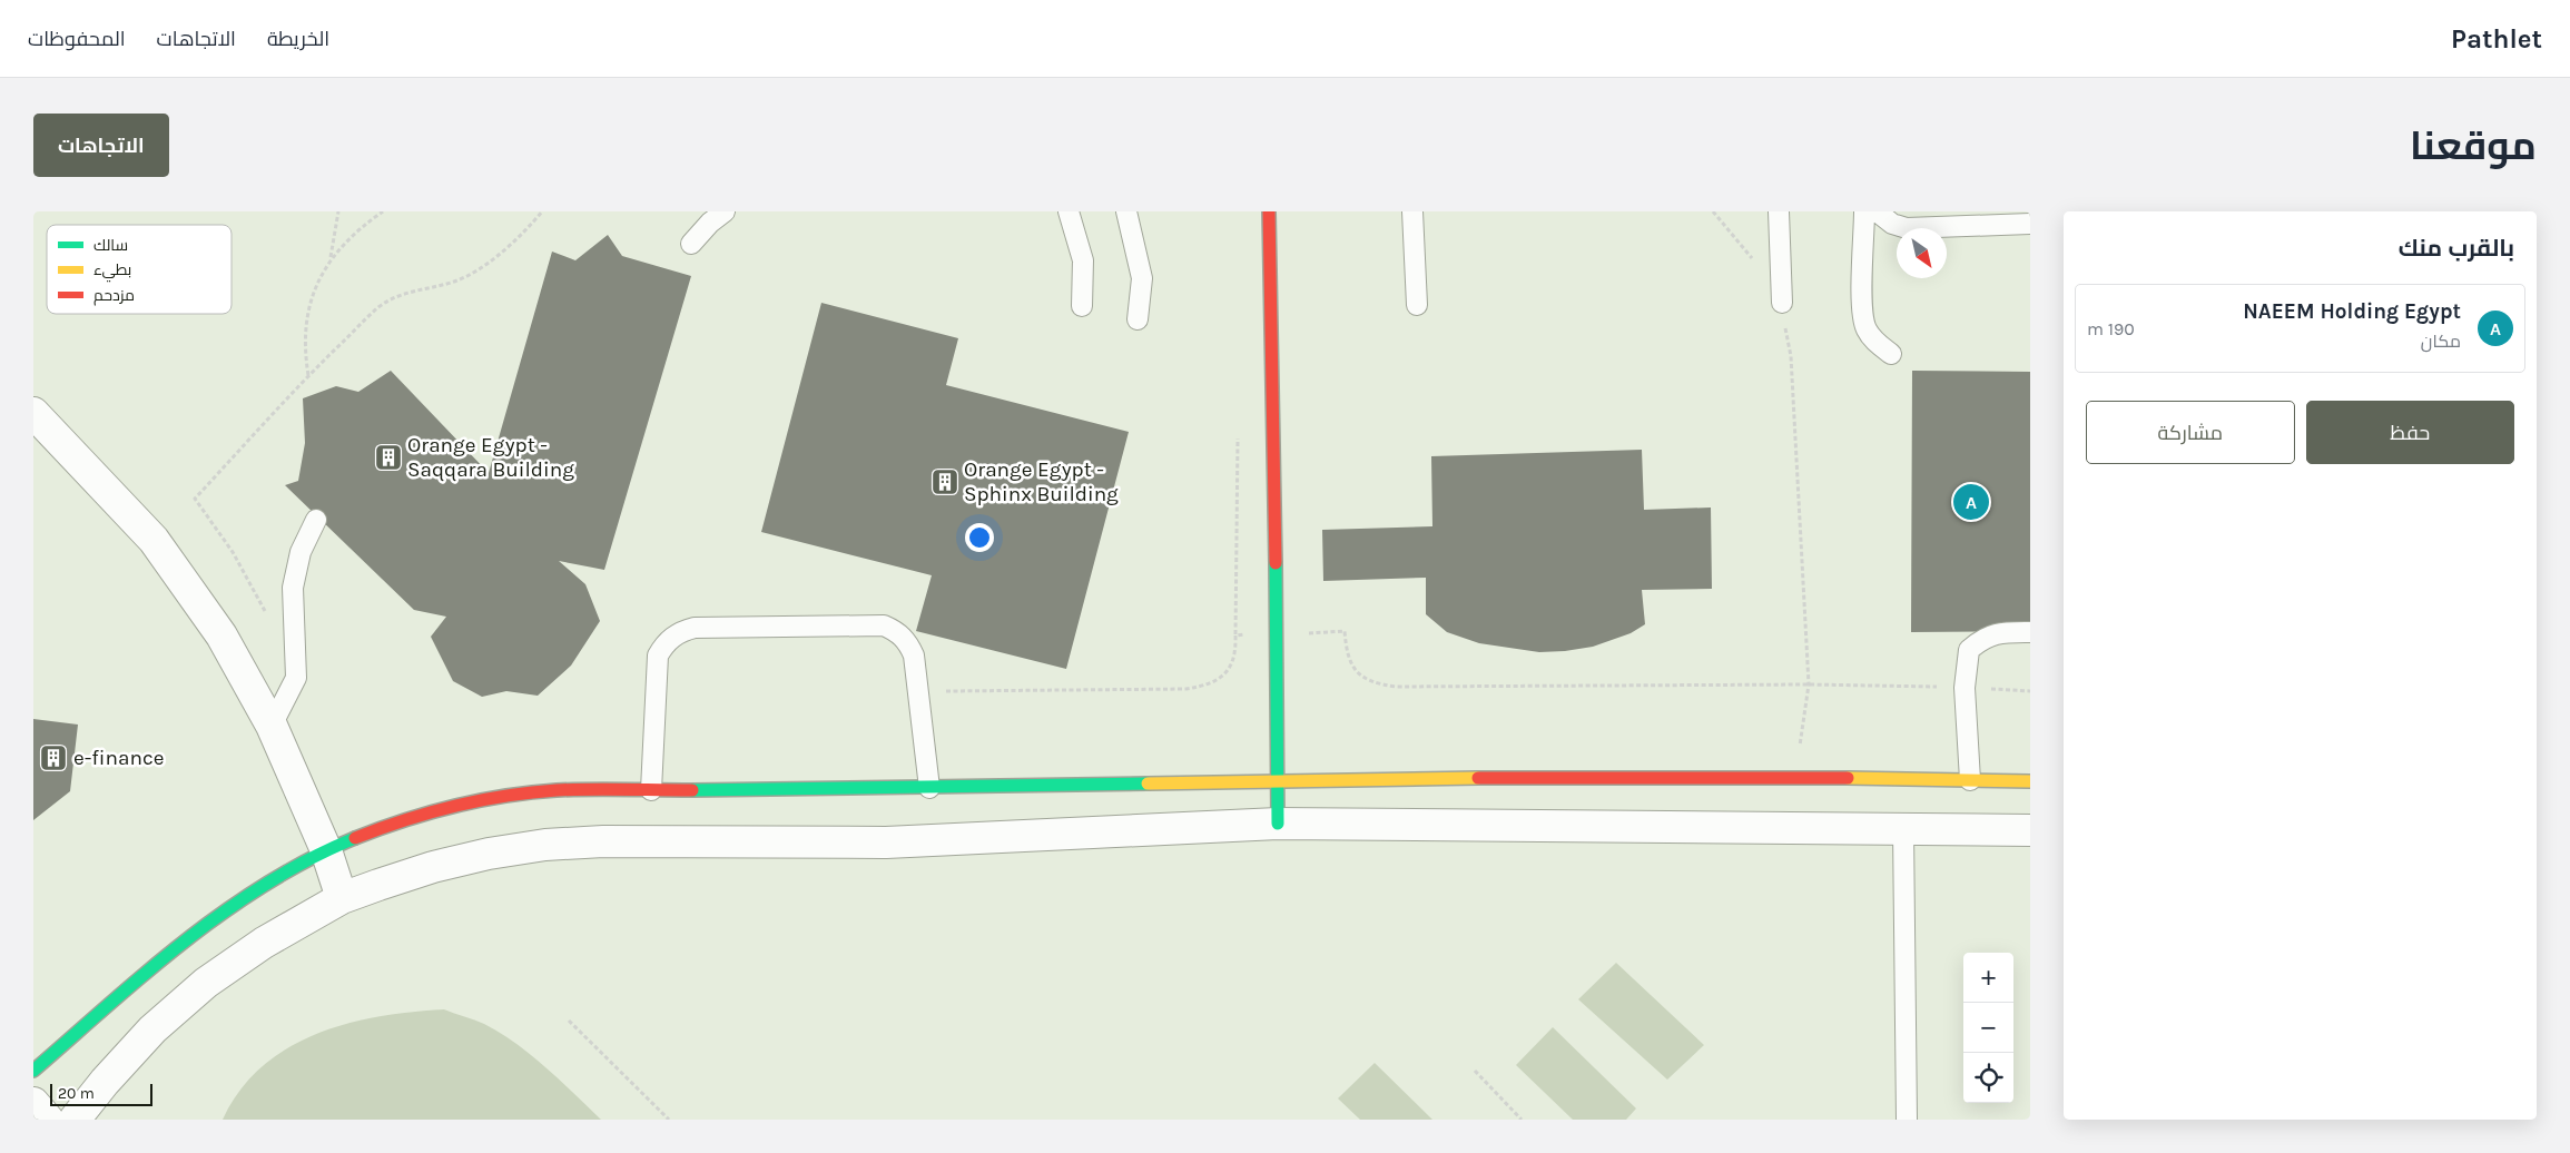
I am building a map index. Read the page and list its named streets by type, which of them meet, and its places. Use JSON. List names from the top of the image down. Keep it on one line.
{"places":{"building":["Orange Egypt - Saqqara Building","Orange Egypt - Sphinx Building","e-finance"]},"legend":["سالك","بطيء","مزدحم"],"scale_bar":"20 m","north":"bottom right","page":{"header":"Pathlet","nav":["الخريطة","الاتجاهات","المحفوظات"],"title":"موقعنا","buttons":["الاتجاهات",["حفظ","مشاركة"]],"heading":"بالقرب منك","list":[{"mark":"A","name":"NAEEM Holding Egypt","note":"مكان","value":"190 m"}],"pins":"A","map_buttons":["+","−"],"scale":"20 m"}}
